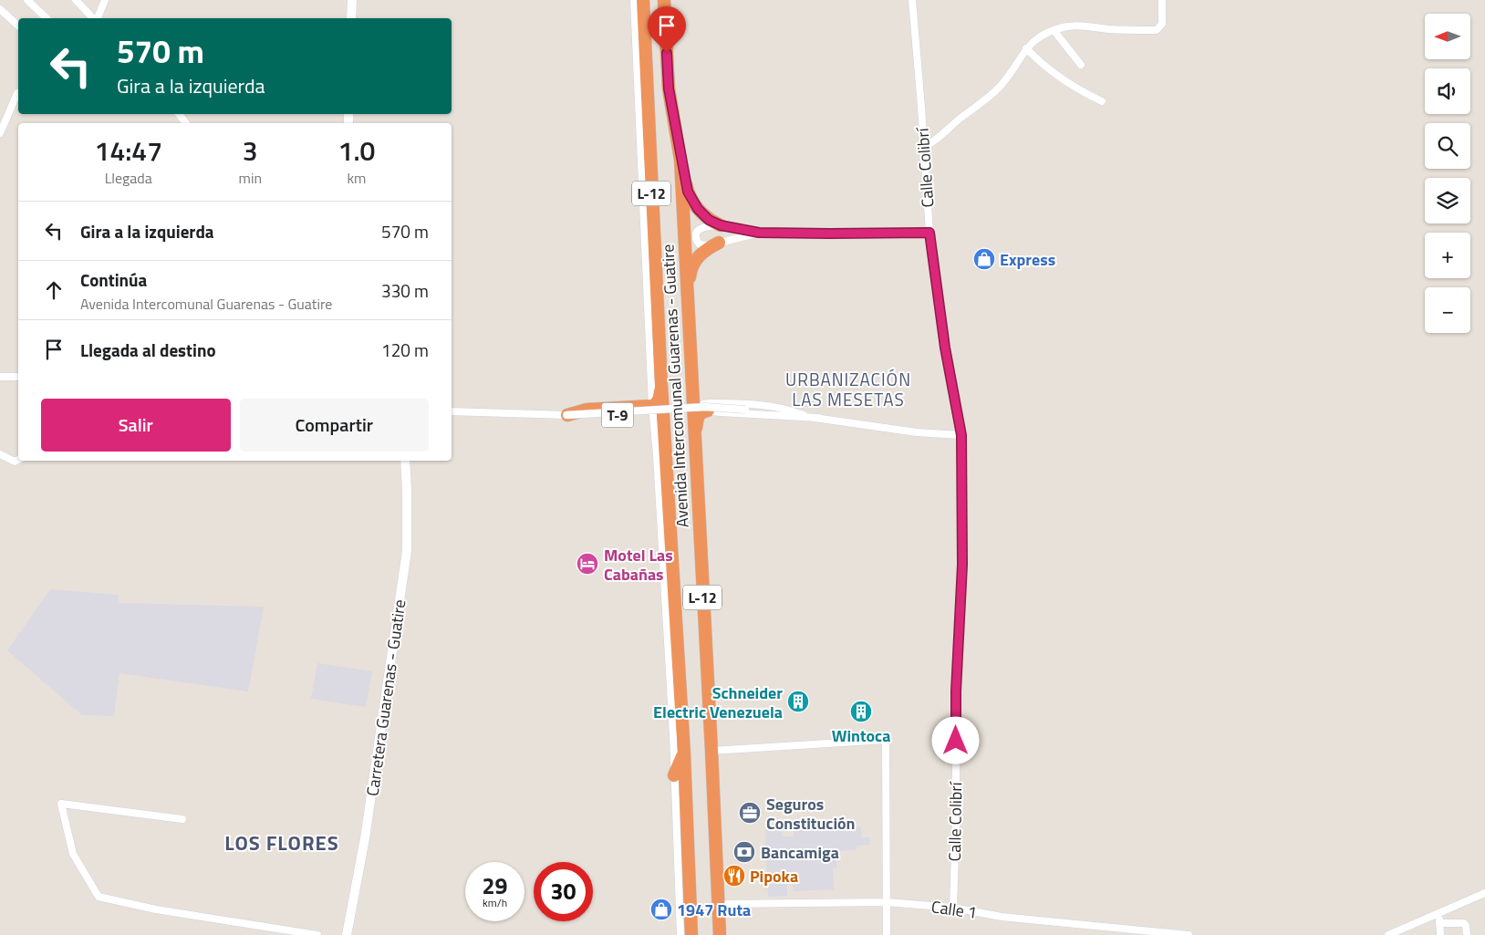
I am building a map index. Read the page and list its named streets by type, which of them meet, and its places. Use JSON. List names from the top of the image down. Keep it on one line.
{"streets":{"highway":["L-12","Avenida Intercomunal Guarenas - Guatire","T-9"],"main road":["Carretera Guarenas - Guatire"],"street":["Calle Colibrí","Calle 1"]},"crossings":[["Calle Colibrí","Calle 1"],["Avenida Intercomunal Guarenas - Guatire","T-9"],["Avenida Intercomunal Guarenas - Guatire","Calle 1"]],"districts":["URBANIZACIÓN LAS MESETAS","LOS FLORES"],"places":{"shop":["Express","1947 Ruta"],"hotel":["Motel Las Cabañas"],"building":["Schneider Electric Venezuela","Wintoca"],"office":["Seguros Constitución"],"bank":["Bancamiga"],"restaurant":["Pipoka"]},"north":"left","page":{"map_buttons":["+","−"],"turn":["570 m","Gira a la izquierda"],"eta":["14:47","Llegada","3","min","1.0","km"],"list":[{"name":"Gira a la izquierda","value":"570 m"},{"name":"Continúa","note":"Avenida Intercomunal Guarenas - Guatire","value":"330 m"},{"name":"Llegada al destino","value":"120 m"}],"buttons":["Salir","Compartir"],"speed":"29 km/h","limit":"30"}}
